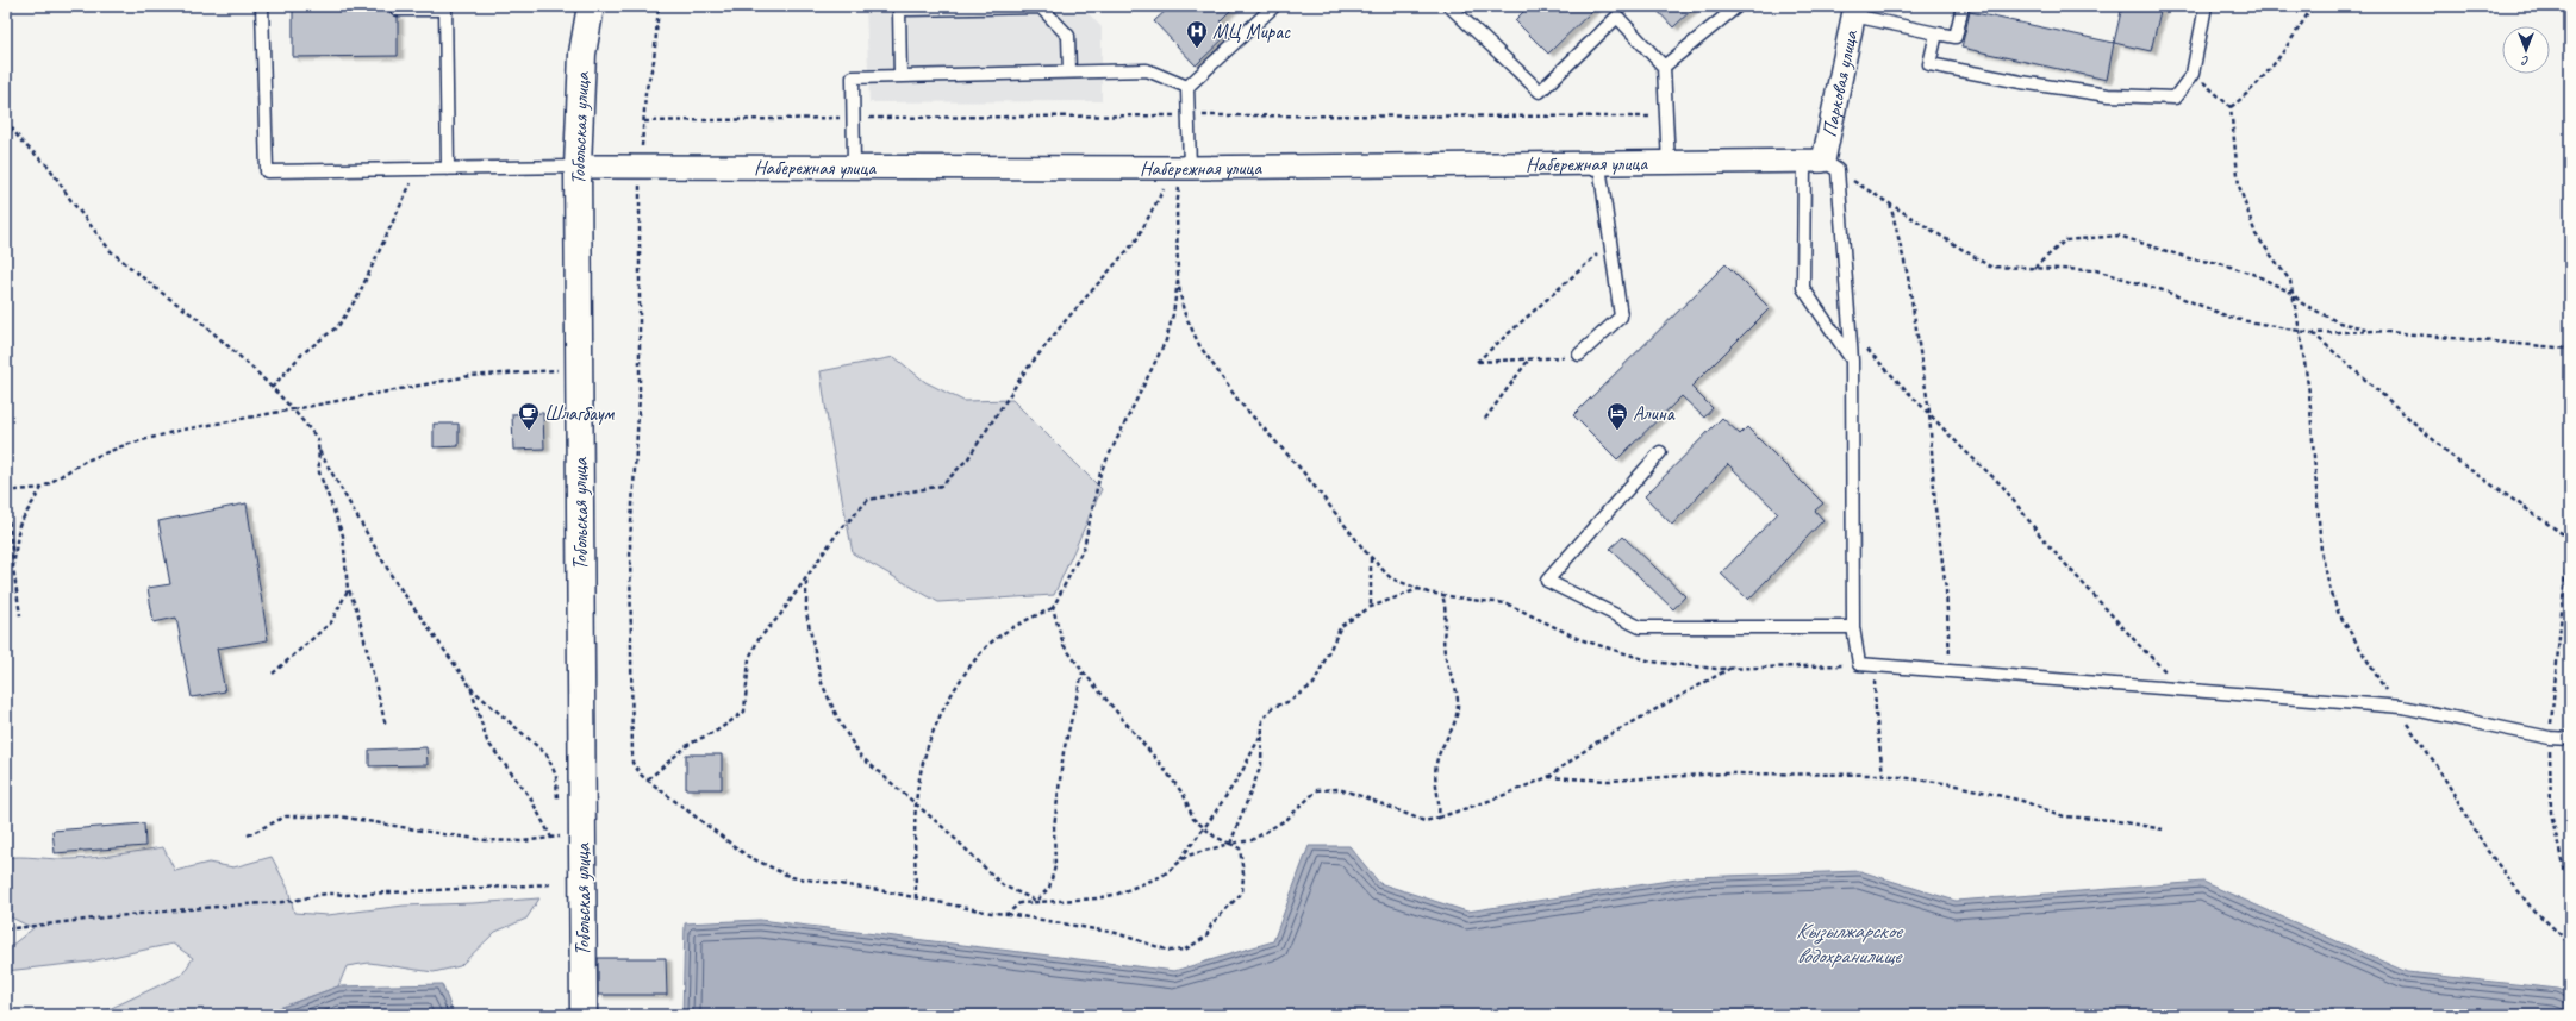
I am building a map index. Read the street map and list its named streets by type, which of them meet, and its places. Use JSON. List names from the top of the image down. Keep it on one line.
{"streets":{"street":["Парковая улица","Тобольская улица","Набережная улица"]},"crossings":[["Парковая улица","Набережная улица"],["Тобольская улица","Набережная улица"]],"water":["Кызылжарское водохранилище"],"places":{"hospital":["МЦ Мирас"],"cafe":["Шлагбаум"],"hotel":["Алина"]},"north":"bottom"}
